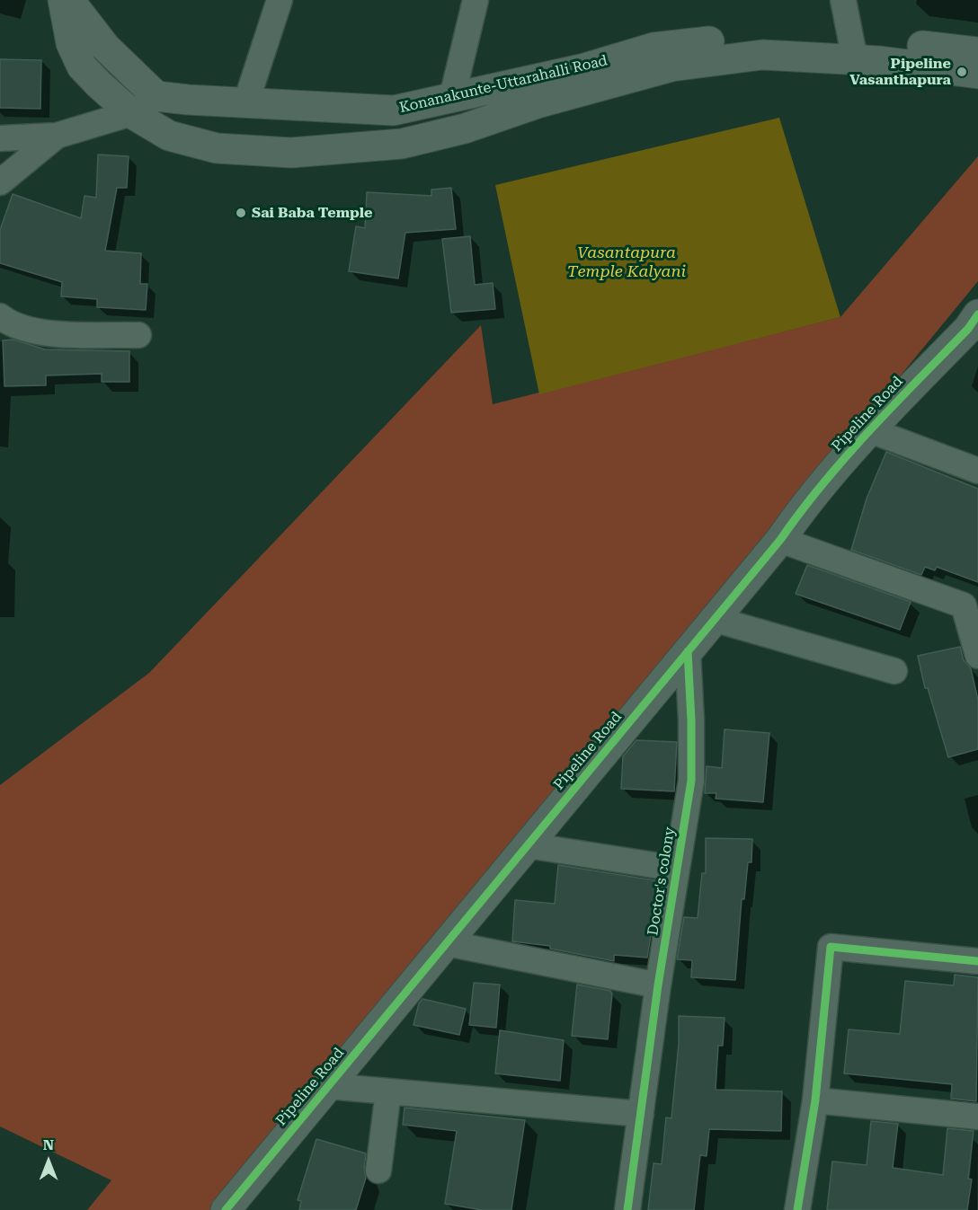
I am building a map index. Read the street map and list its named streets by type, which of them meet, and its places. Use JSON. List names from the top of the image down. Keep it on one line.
{"streets":{"main road":["Konanakunte-Uttarahalli Road","Pipeline Road"],"street":["Doctor's colony"]},"crossings":[["Pipeline Road","Doctor's colony"]],"water":["Vasantapura Temple Kalyani"],"places":["Pipeline Vasanthapura","Sai Baba Temple"],"north":"top"}
